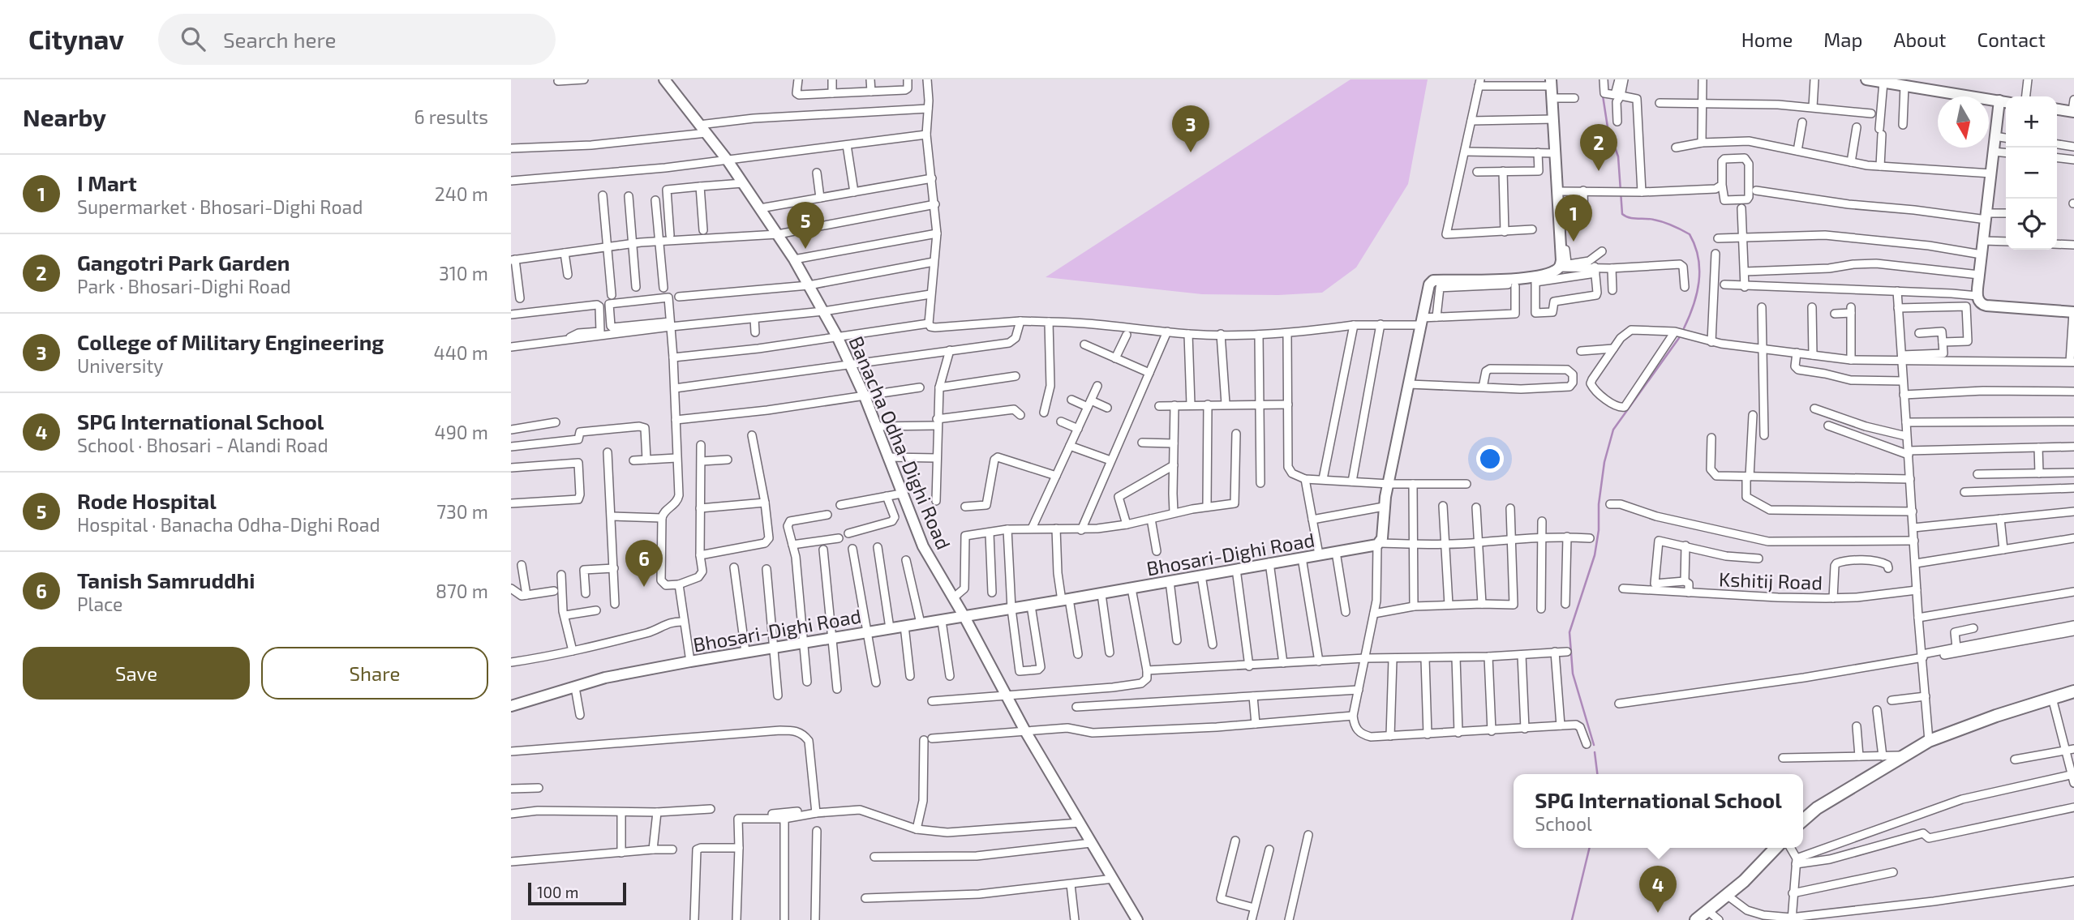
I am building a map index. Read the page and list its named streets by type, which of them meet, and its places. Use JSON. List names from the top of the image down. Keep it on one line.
{"streets":{"street":["Banacha Odha-Dighi Road","Bhosari-Dighi Road","Kshitij Road"]},"crossings":[["Banacha Odha-Dighi Road","Bhosari-Dighi Road"]],"scale_bar":"100 m","north":"bottom","page":{"header":"Citynav","search":"Search here","nav":["Home","Map","About","Contact"],"heading":["Nearby","6 results"],"map_buttons":["+","−"],"pins":["3","2","1","5","6","4"],"list":[{"mark":"1","name":"I Mart","note":"Supermarket · Bhosari-Dighi Road","value":"240 m"},{"mark":"2","name":"Gangotri Park Garden","note":"Park · Bhosari-Dighi Road","value":"310 m"},{"mark":"3","name":"College of Military Engineering","note":"University","value":"440 m"},{"mark":"4","name":"SPG International School","note":"School · Bhosari - Alandi Road","value":"490 m"},{"mark":"5","name":"Rode Hospital","note":"Hospital · Banacha Odha-Dighi Road","value":"730 m"},{"mark":"6","name":"Tanish Samruddhi","note":"Place","value":"870 m"}],"buttons":["Save","Share"],"popup":["SPG International School","School"],"scale":"100 m"}}
